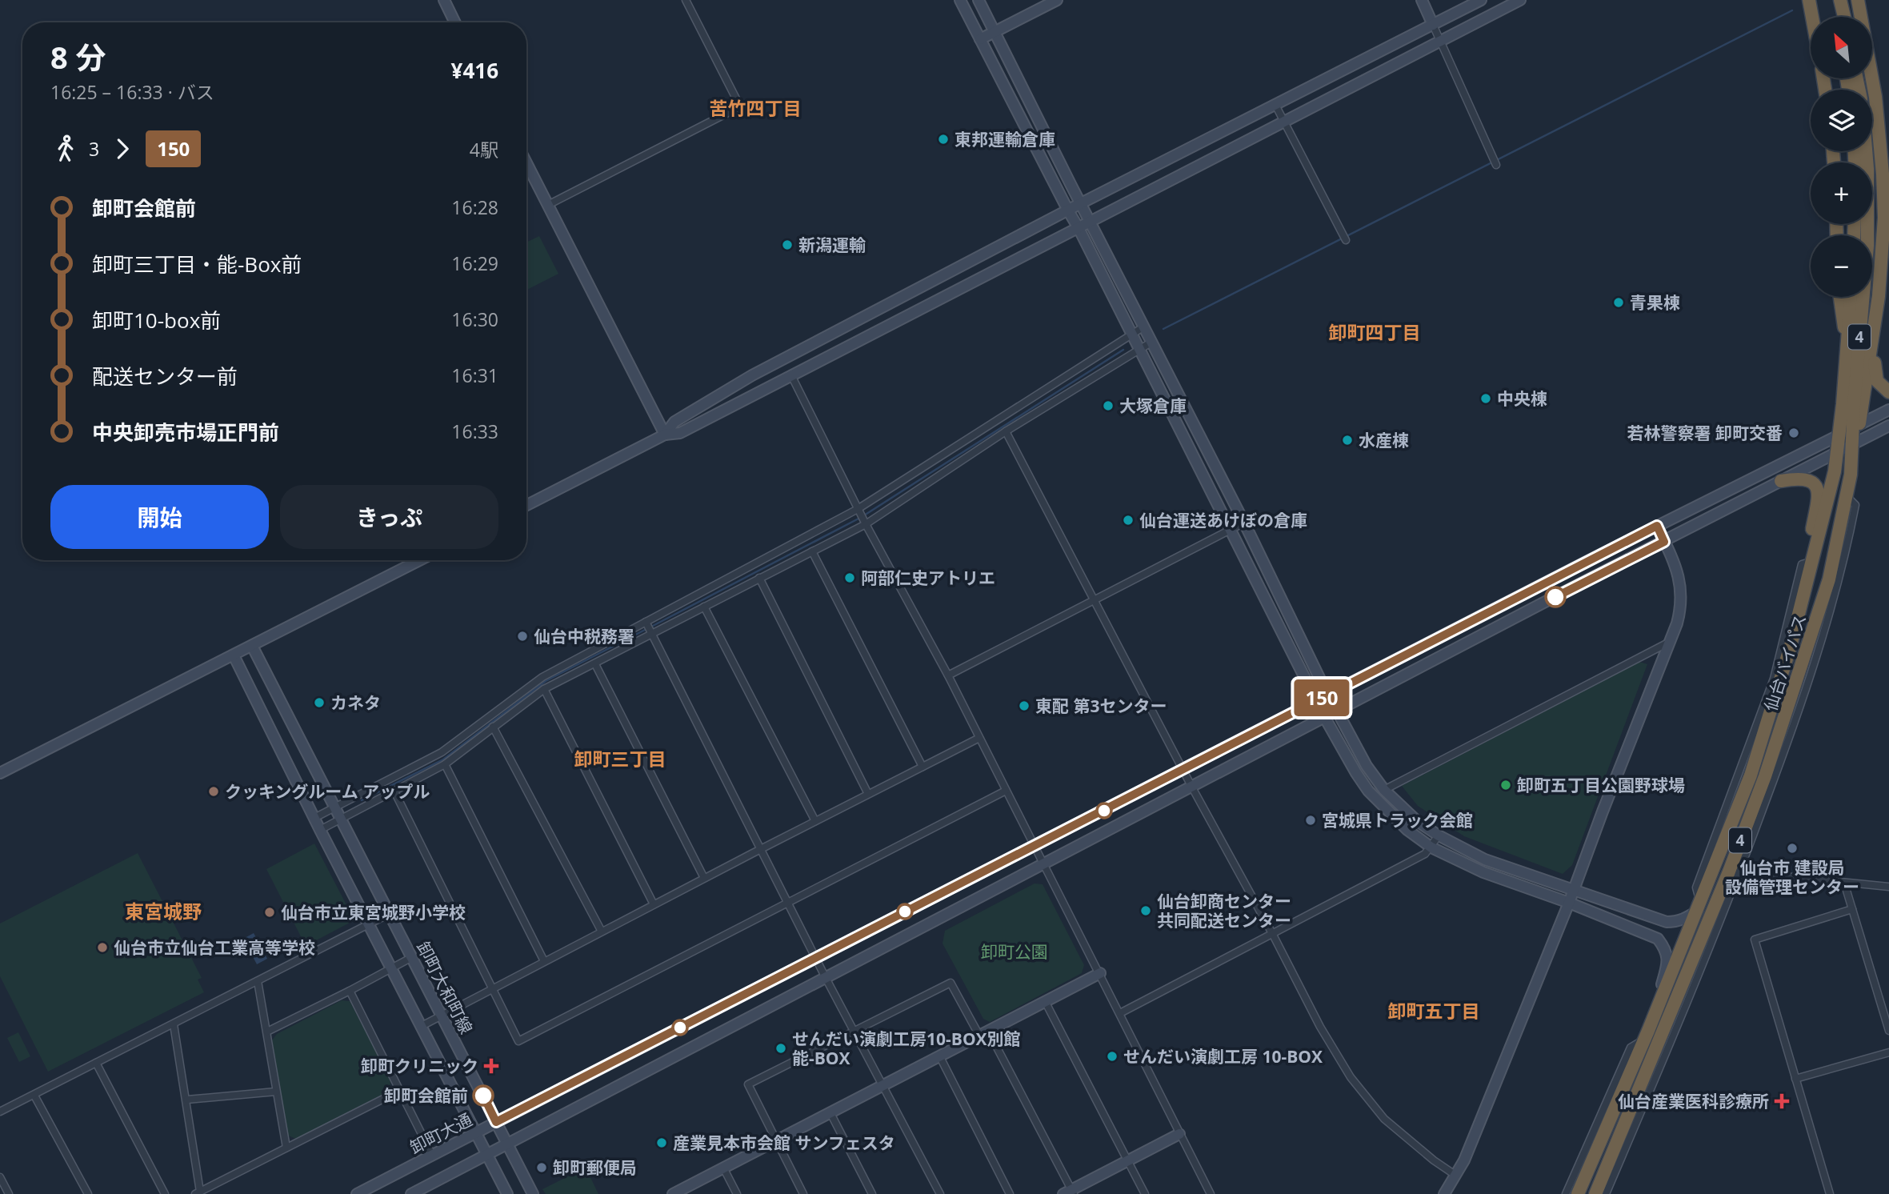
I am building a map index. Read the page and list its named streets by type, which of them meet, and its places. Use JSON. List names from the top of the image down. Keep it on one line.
{"streets":{"highway":["4","仙台バイパス"],"street":["卸町大和町線","卸町大通"]},"crossings":[["4","仙台バイパス"],["4","卸町大通"],["仙台バイパス","卸町大通"],["卸町大和町線","卸町大通"]],"districts":["苦竹四丁目","卸町四丁目","卸町三丁目","東宮城野","卸町五丁目"],"parks":["卸町公園"],"places":{"other":["東邦運輸倉庫","新潟運輸","青果棟","中央棟","大塚倉庫","若林警察署 卸町交番","水産棟","仙台運送あけぼの倉庫","阿部仁史アトリエ","仙台中税務署","カネタ","東配 第3センター","卸町五丁目公園野球場","クッキングルーム アップル","宮城県トラック会館","仙台市 建設局 設備管理センター","仙台卸商センター 共同配送センター","仙台市立東宮城野小学校","仙台市立仙台工業高等学校","せんだい演劇工房10-BOX別館 能-BOX","せんだい演劇工房 10-BOX","卸町会館前","産業見本市会館 サンフェスタ","卸町郵便局"],"health":["卸町クリニック","仙台産業医科診療所"]},"lines":["bus line 150"],"north":"top left","page":{"on_map":"150","map_buttons":["+","−"],"heading":["8 分","16:25 – 16:33 · バス","¥416"],"legs":["3","150","4駅"],"list":[{"name":"卸町会館前","value":"16:28"},{"name":"卸町三丁目・能-Box前","value":"16:29"},{"name":"卸町10-box前","value":"16:30"},{"name":"配送センター前","value":"16:31"},{"name":"中央卸売市場正門前","value":"16:33"}],"buttons":["開始","きっぷ"]}}
